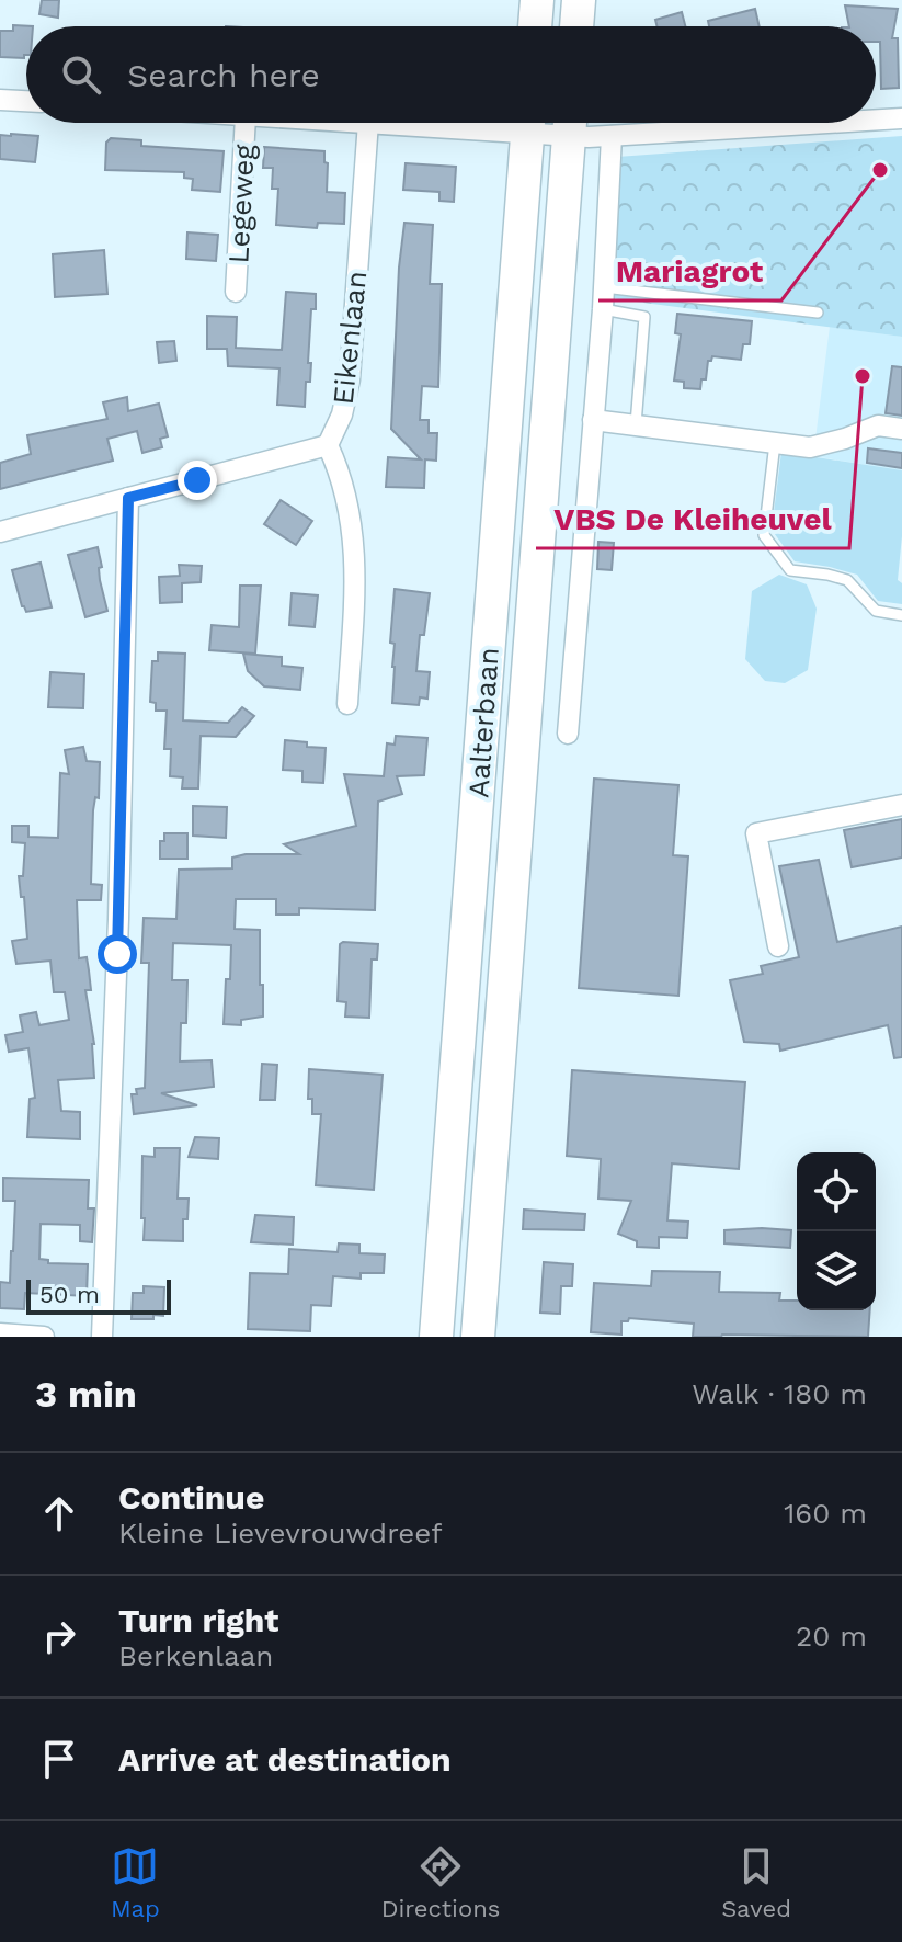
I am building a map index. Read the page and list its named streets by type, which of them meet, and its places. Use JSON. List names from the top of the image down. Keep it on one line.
{"streets":{"highway":["Aalterbaan"],"street":["Legeweg","Eikenlaan"]},"places":["Mariagrot","VBS De Kleiheuvel"],"scale_bar":"50 m","page":{"search":"Search here","scale":"50 m","heading":["3 min","Walk · 180 m"],"list":[["Continue","Kleine Lievevrouwdreef","160 m"],["Turn right","Berkenlaan","20 m"],"Arrive at destination"],"nav":["Map","Directions","Saved"]}}
